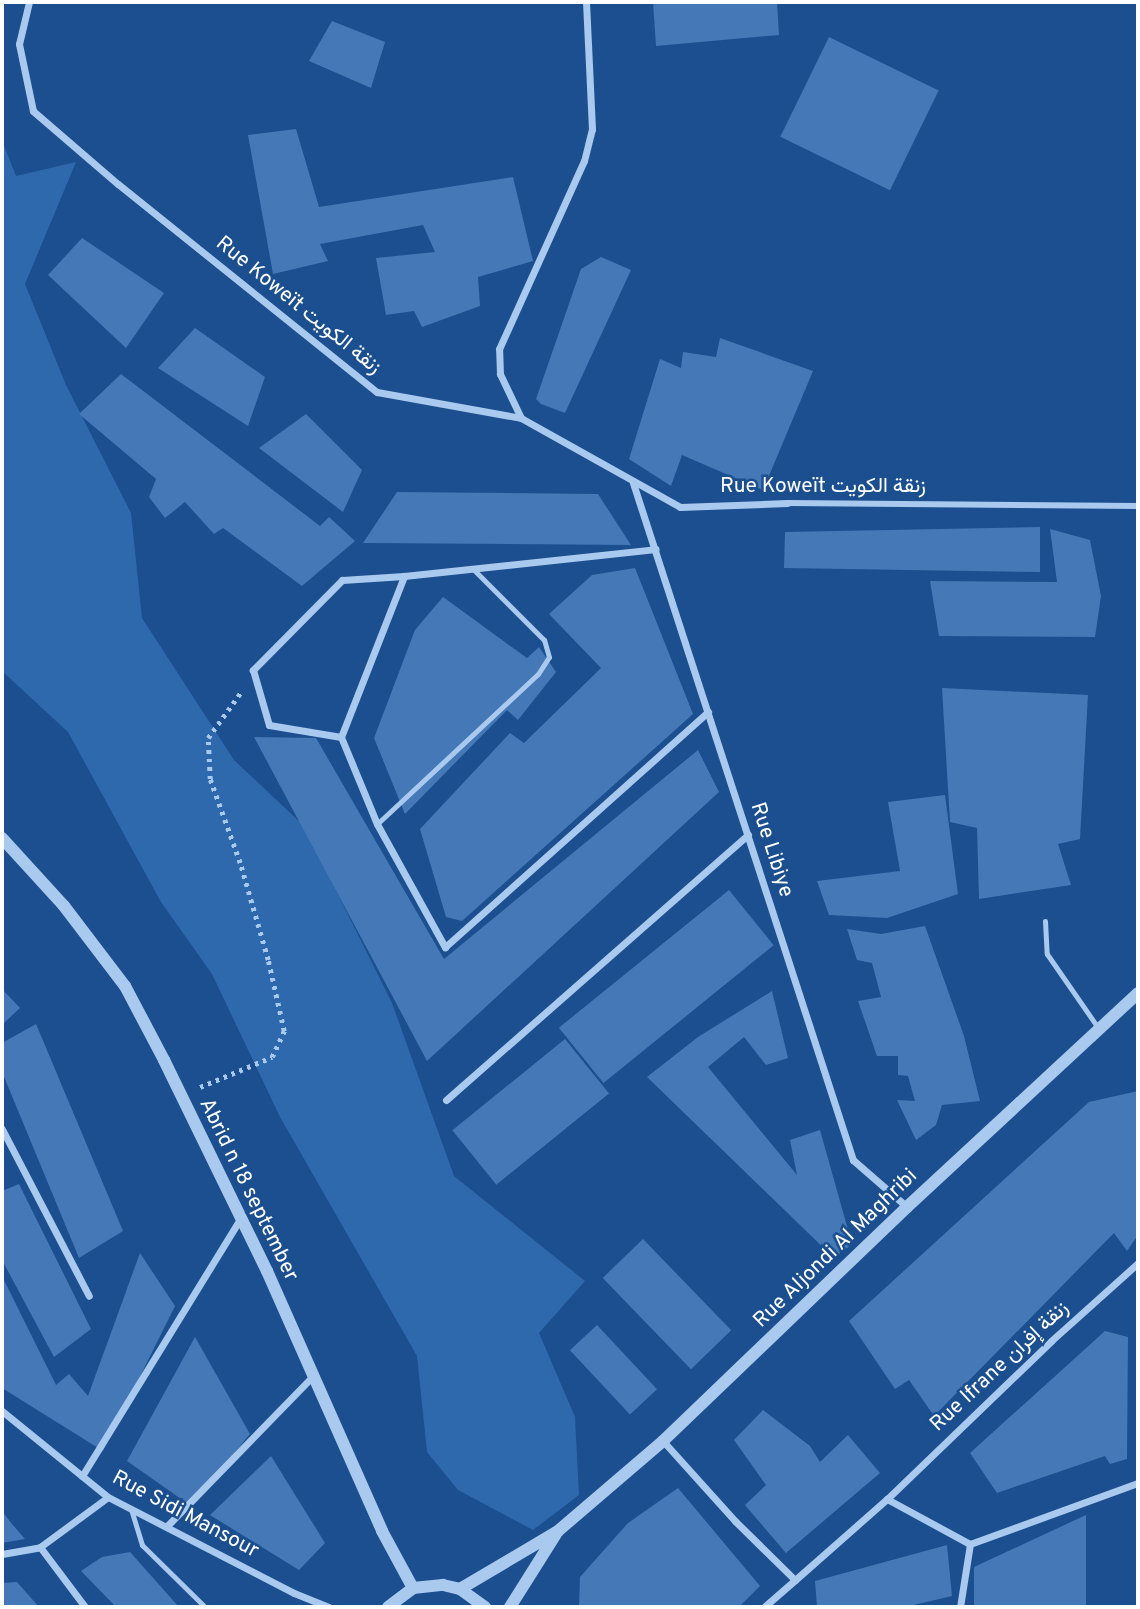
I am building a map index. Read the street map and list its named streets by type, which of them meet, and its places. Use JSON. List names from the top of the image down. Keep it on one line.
{"streets":{"street":["Rue Koweït زنقة الكويت","Rue Libiye","Abrid n 18 september","Rue Aljondi Al Maghribi","Rue Ifrane زنقة إفران","Rue Sidi Mansour"]},"crossings":[["Rue Koweït زنقة الكويت","Rue Libiye"],["Rue Libiye","Rue Aljondi Al Maghribi"]]}
